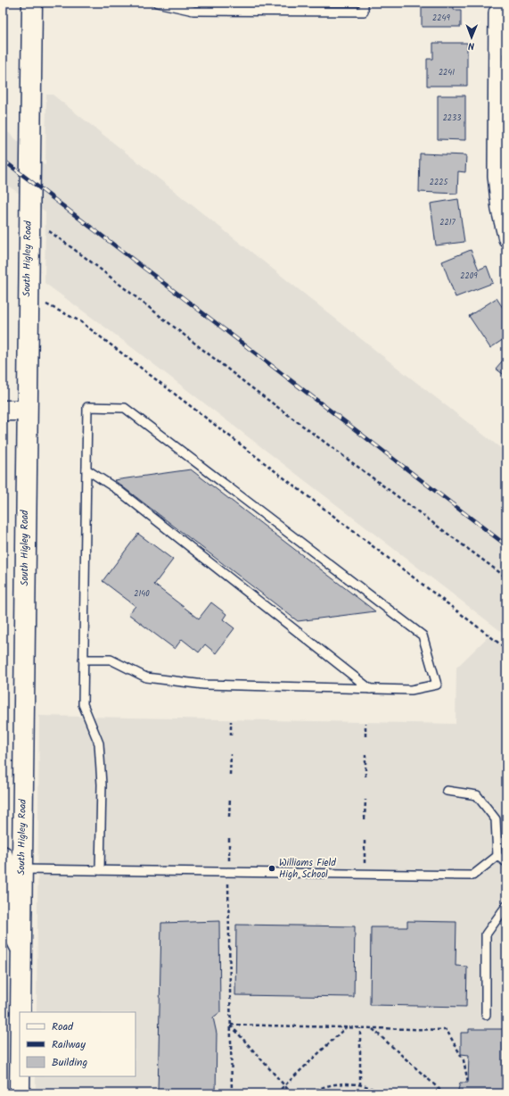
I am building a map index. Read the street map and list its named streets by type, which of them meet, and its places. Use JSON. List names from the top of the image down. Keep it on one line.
{"streets":{"main road":["South Higley Road"]},"places":["Williams Field High School"],"house_numbers":["2249","2241","2233","2225","2217","2209","2140"],"legend":["Road","Railway","Building"],"north":"bottom"}
